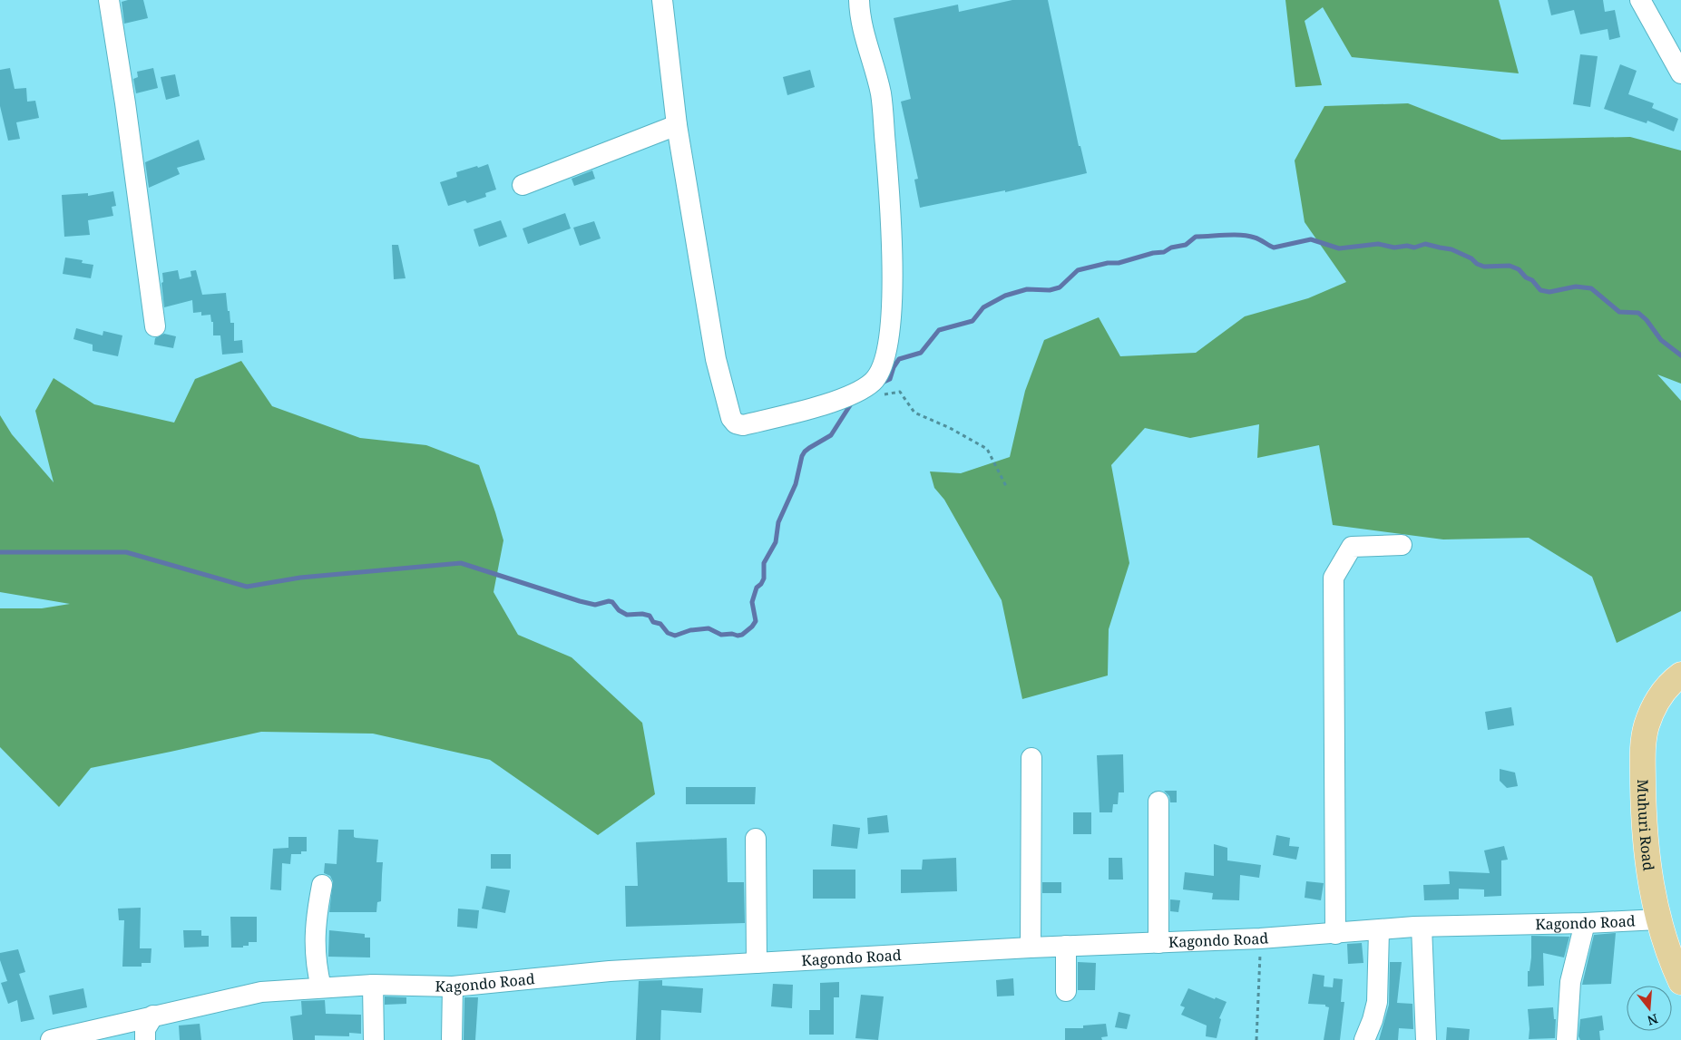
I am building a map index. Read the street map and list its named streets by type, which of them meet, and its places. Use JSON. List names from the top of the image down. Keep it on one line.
{"streets":{"main road":["Muhuri Road"],"street":["Kagondo Road"]},"crossings":[["Muhuri Road","Kagondo Road"]],"north":"bottom"}
